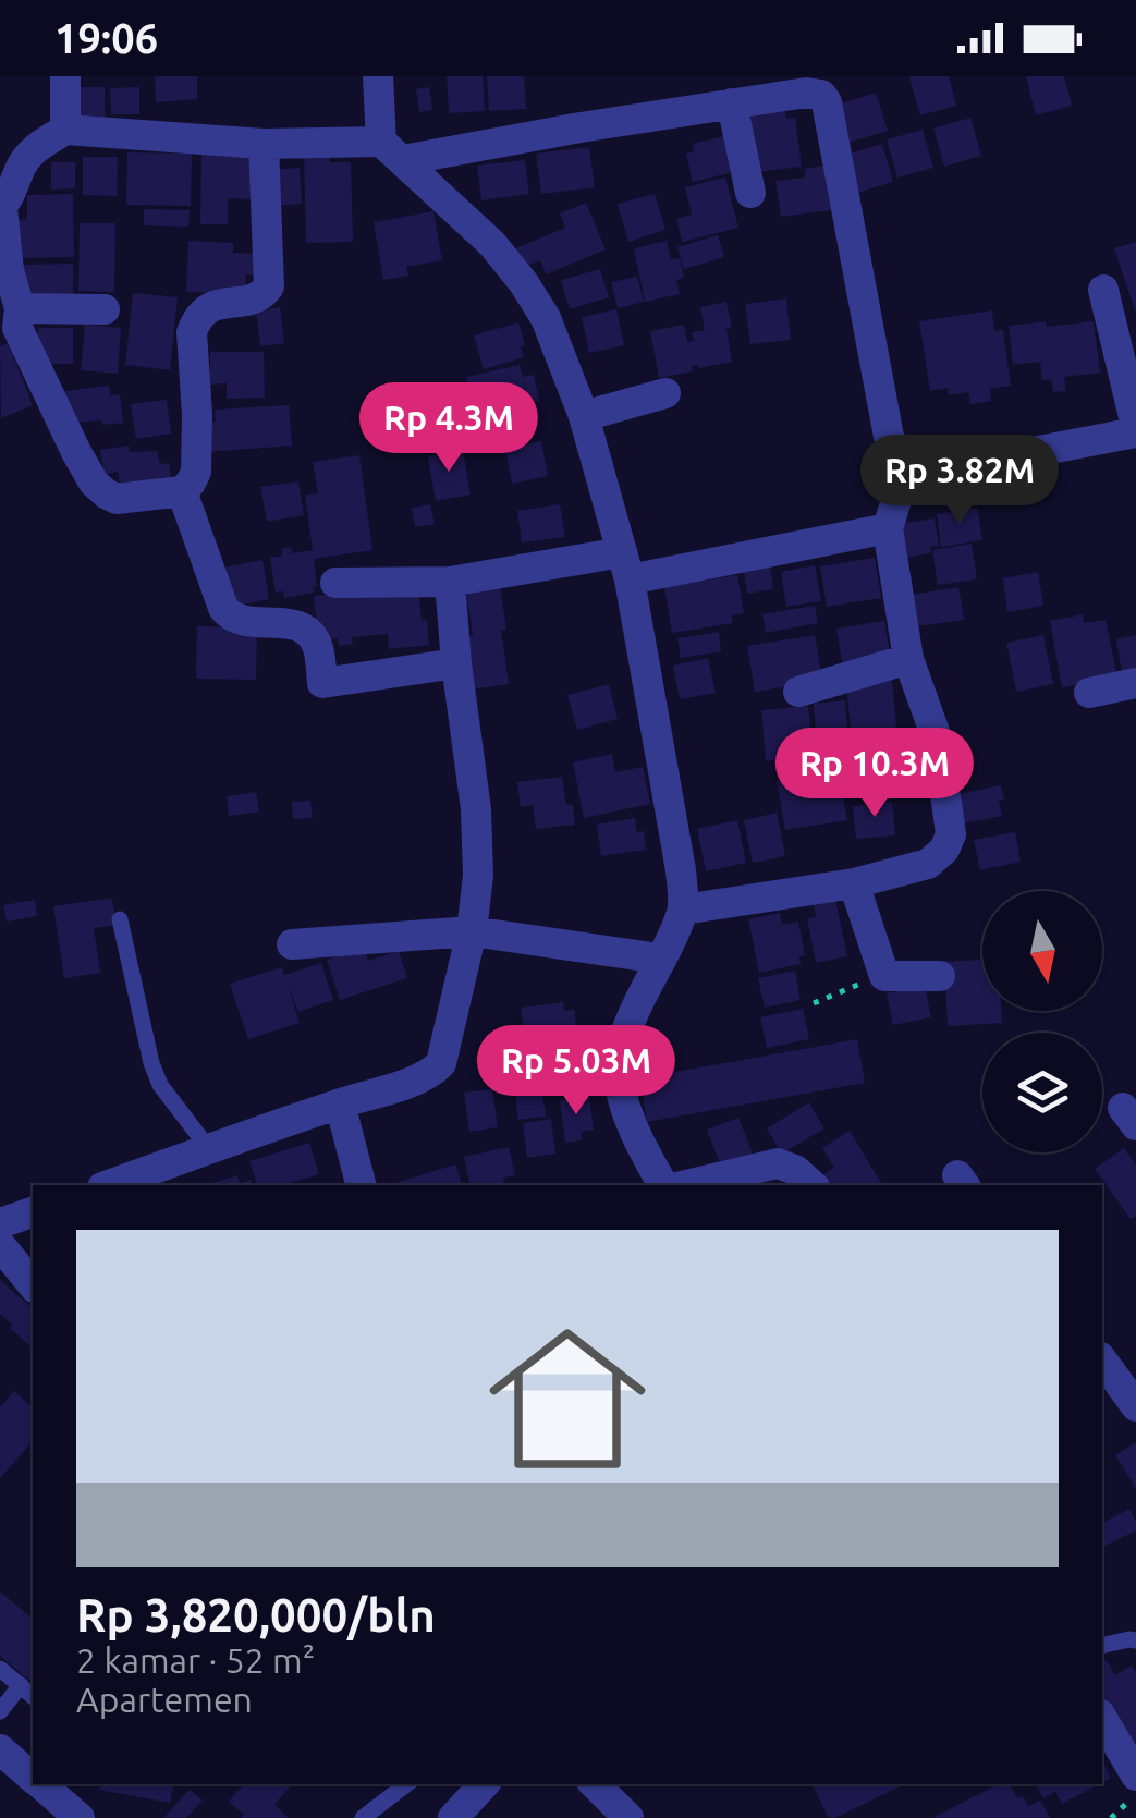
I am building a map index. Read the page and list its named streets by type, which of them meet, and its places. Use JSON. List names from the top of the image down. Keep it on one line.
{"north":"bottom","page":{"status":"19:06","price":["Rp 4.3M","Rp 3.82M","Rp 10.3M","Rp 5.03M"],"list":[{"name":"Rp 3,820,000/bln","note":"2 kamar · 52 m² · Apartemen"}]}}
